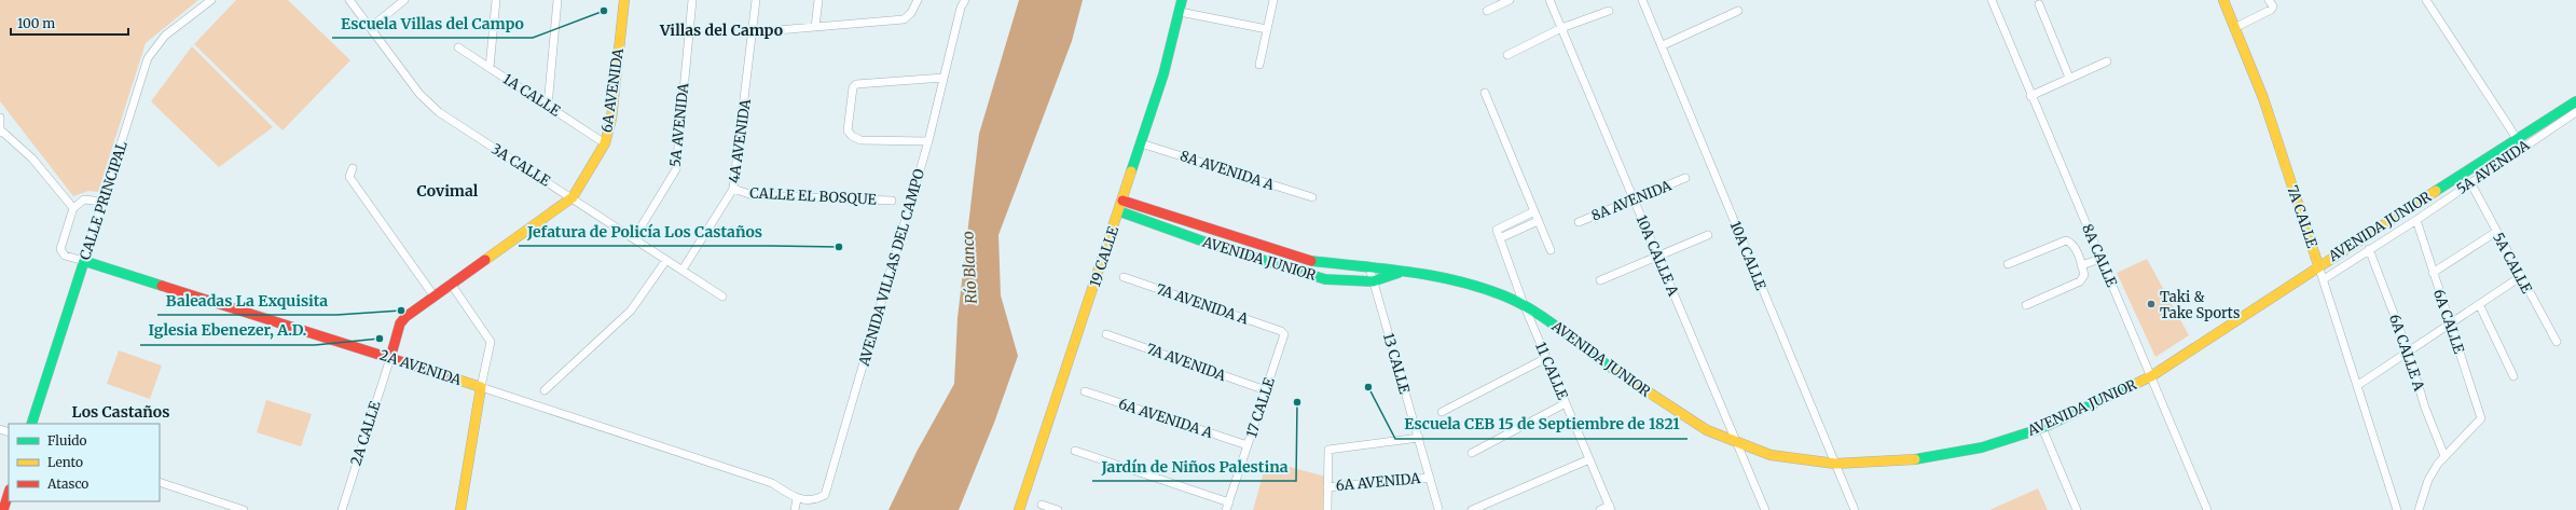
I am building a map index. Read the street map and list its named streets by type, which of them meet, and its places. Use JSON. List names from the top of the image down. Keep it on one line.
{"streets":{"main road":["6A AVENIDA","CALLE PRINCIPAL","7A CALLE","AVENIDA JUNIOR","19 CALLE","2A AVENIDA"],"street":["1A CALLE","5A AVENIDA","4A AVENIDA","3A CALLE","8A AVENIDA A","CALLE EL BOSQUE","8A AVENIDA","10A CALLE A","10A CALLE","8A CALLE","5A CALLE","AVENIDA VILLAS DEL CAMPO","7A AVENIDA A","6A CALLE","6A CALLE A","7A AVENIDA","13 CALLE","11 CALLE","17 CALLE","6A AVENIDA A","2A CALLE"]},"crossings":[["6A AVENIDA","1A CALLE"],["6A AVENIDA","3A CALLE"],["6A AVENIDA","13 CALLE"],["5A AVENIDA","3A CALLE"],["5A AVENIDA","7A CALLE"],["5A AVENIDA","5A CALLE"],["5A AVENIDA","6A CALLE"],["5A AVENIDA","6A CALLE A"],["4A AVENIDA","3A CALLE"],["4A AVENIDA","CALLE EL BOSQUE"],["8A AVENIDA A","19 CALLE"],["CALLE PRINCIPAL","2A AVENIDA"],["8A AVENIDA","10A CALLE A"],["7A CALLE","AVENIDA JUNIOR"],["AVENIDA JUNIOR","10A CALLE A"],["AVENIDA JUNIOR","10A CALLE"],["AVENIDA JUNIOR","8A CALLE"],["AVENIDA JUNIOR","19 CALLE"],["AVENIDA JUNIOR","13 CALLE"],["AVENIDA JUNIOR","11 CALLE"],["AVENIDA VILLAS DEL CAMPO","2A AVENIDA"],["7A AVENIDA A","17 CALLE"],["6A CALLE","6A CALLE A"],["7A AVENIDA","17 CALLE"],["2A AVENIDA","2A CALLE"],["17 CALLE","6A AVENIDA A"]],"districts":["Villas del Campo","Covimal","Los Castaños"],"water":["Río Blanco"],"places":["Escuela Villas del Campo","Jefatura de Policía Los Castaños","Taki & Take Sports","Baleadas La Exquisita","Iglesia Ebenezer, A.D.","Escuela CEB 15 de Septiembre de 1821","Jardín de Niños Palestina"],"legend":["Fluido","Lento","Atasco"],"scale_bar":"100 m"}
